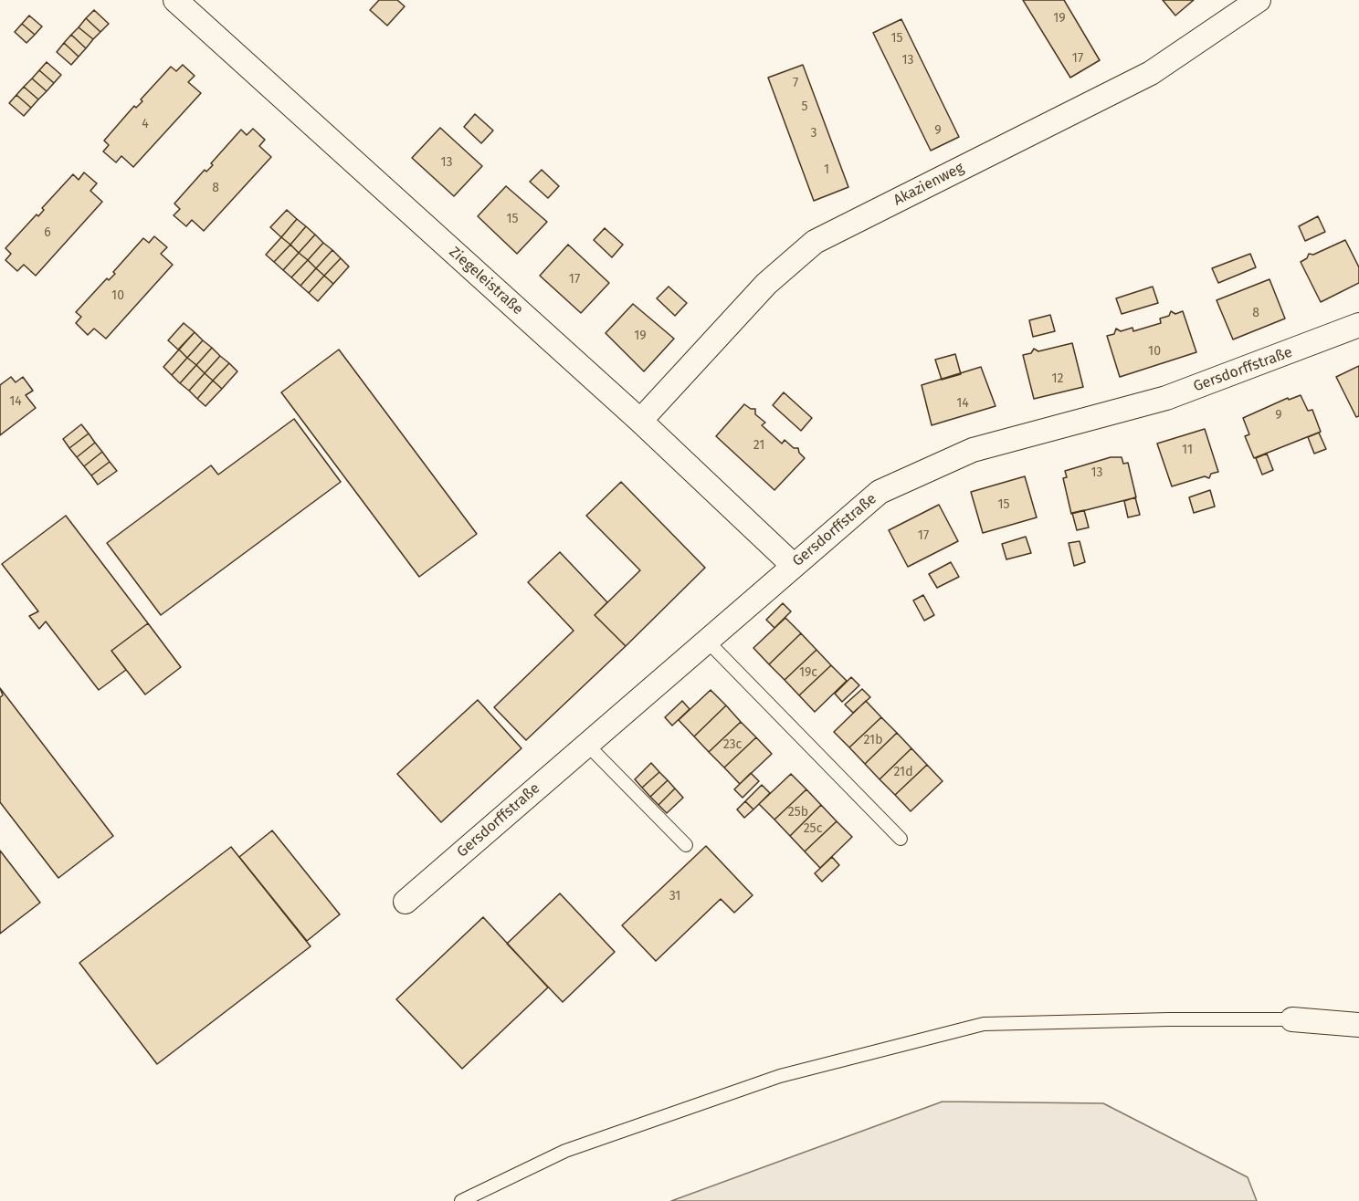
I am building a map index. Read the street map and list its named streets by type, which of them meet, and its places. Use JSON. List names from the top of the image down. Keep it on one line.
{"streets":{"street":["Akazienweg","Ziegeleistraße","Gersdorffstraße"]},"crossings":[["Akazienweg","Ziegeleistraße"],["Ziegeleistraße","Gersdorffstraße"]],"house_numbers":["19","15","17","13","7","5","4","9","3","13","1","8","15","6","17","10","8","19","10","12","14","14","9","21","11","13","15","17","19c","21b","23c","21d","25b","25c","31"]}
